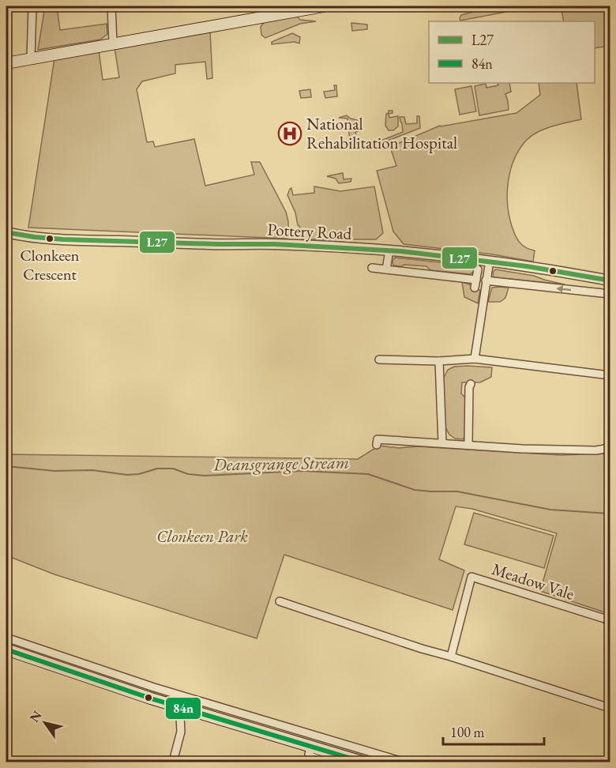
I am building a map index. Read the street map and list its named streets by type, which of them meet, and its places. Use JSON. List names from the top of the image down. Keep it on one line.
{"streets":{"street":["Pottery Road","Meadow Vale"]},"water":["Deansgrange Stream"],"parks":["Clonkeen Park"],"places":{"hospital":["National Rehabilitation Hospital"],"other":["Clonkeen Crescent"]},"lines":["transit line L27","transit line 84n"],"legend":["L27","84n"],"scale_bar":"100 m","north":"top left"}
